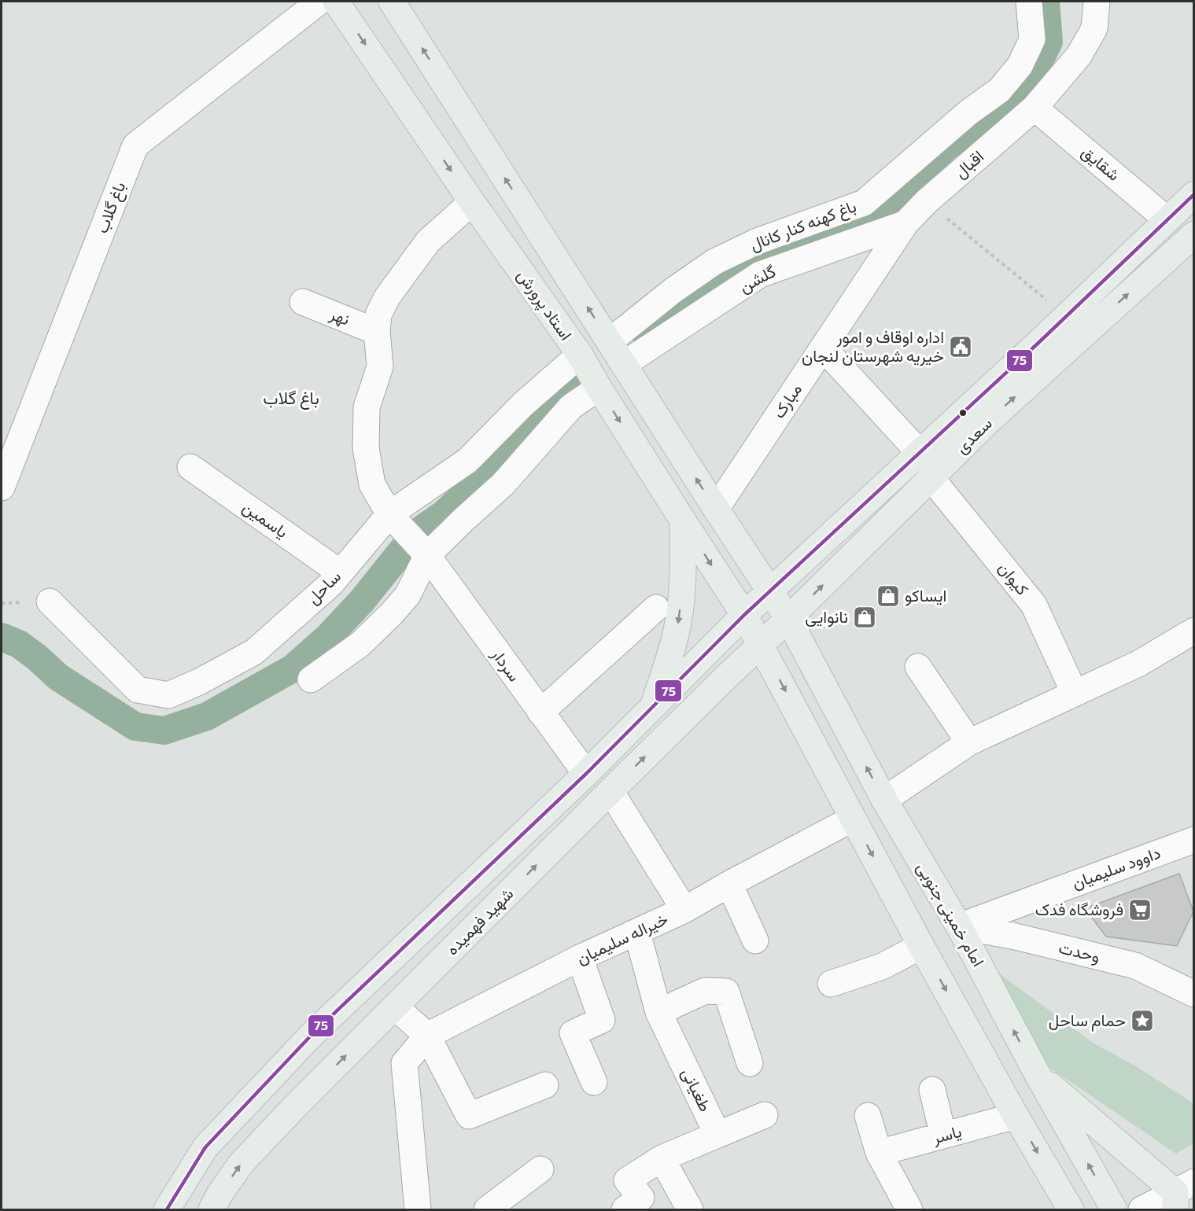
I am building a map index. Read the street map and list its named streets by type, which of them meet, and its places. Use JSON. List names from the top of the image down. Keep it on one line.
{"streets":{"main road":["استاد پرورش","سعدی","امام خمینی جنوبی","شهید فهمیده"],"street":["شقایق","اقبال","باغ گلاب","باغ کهنه کنار کانال","گلشن","نهر","مبارک","یاسمین","کیوان","ساحل","سردار","داوود سلیمیان","خیراله سلیمیان","وحدت","طغیانی","یاسر"]},"crossings":[["شقایق","اقبال"],["شقایق","سعدی"],["اقبال","گلشن"],["اقبال","مبارک"],["باغ کهنه کنار کانال","استاد پرورش"],["گلشن","استاد پرورش"],["گلشن","مبارک"],["استاد پرورش","مبارک"],["استاد پرورش","سعدی"],["استاد پرورش","ساحل"],["استاد پرورش","سردار"],["استاد پرورش","امام خمینی جنوبی"],["استاد پرورش","شهید فهمیده"],["نهر","سردار"],["سعدی","کیوان"],["سعدی","امام خمینی جنوبی"],["سعدی","شهید فهمیده"],["یاسمین","ساحل"],["ساحل","سردار"],["سردار","شهید فهمیده"],["داوود سلیمیان","امام خمینی جنوبی"],["داوود سلیمیان","وحدت"],["امام خمینی جنوبی","وحدت"],["خیراله سلیمیان","طغیانی"]],"districts":["باغ گلاب"],"places":{"public building":["اداره اوقاف و امور خیریه شهرستان لنجان"],"shop":["ایساکو","نانوایی"],"supermarket":["فروشگاه فدک"],"place":["حمام ساحل"]},"lines":["transit line 75"]}
